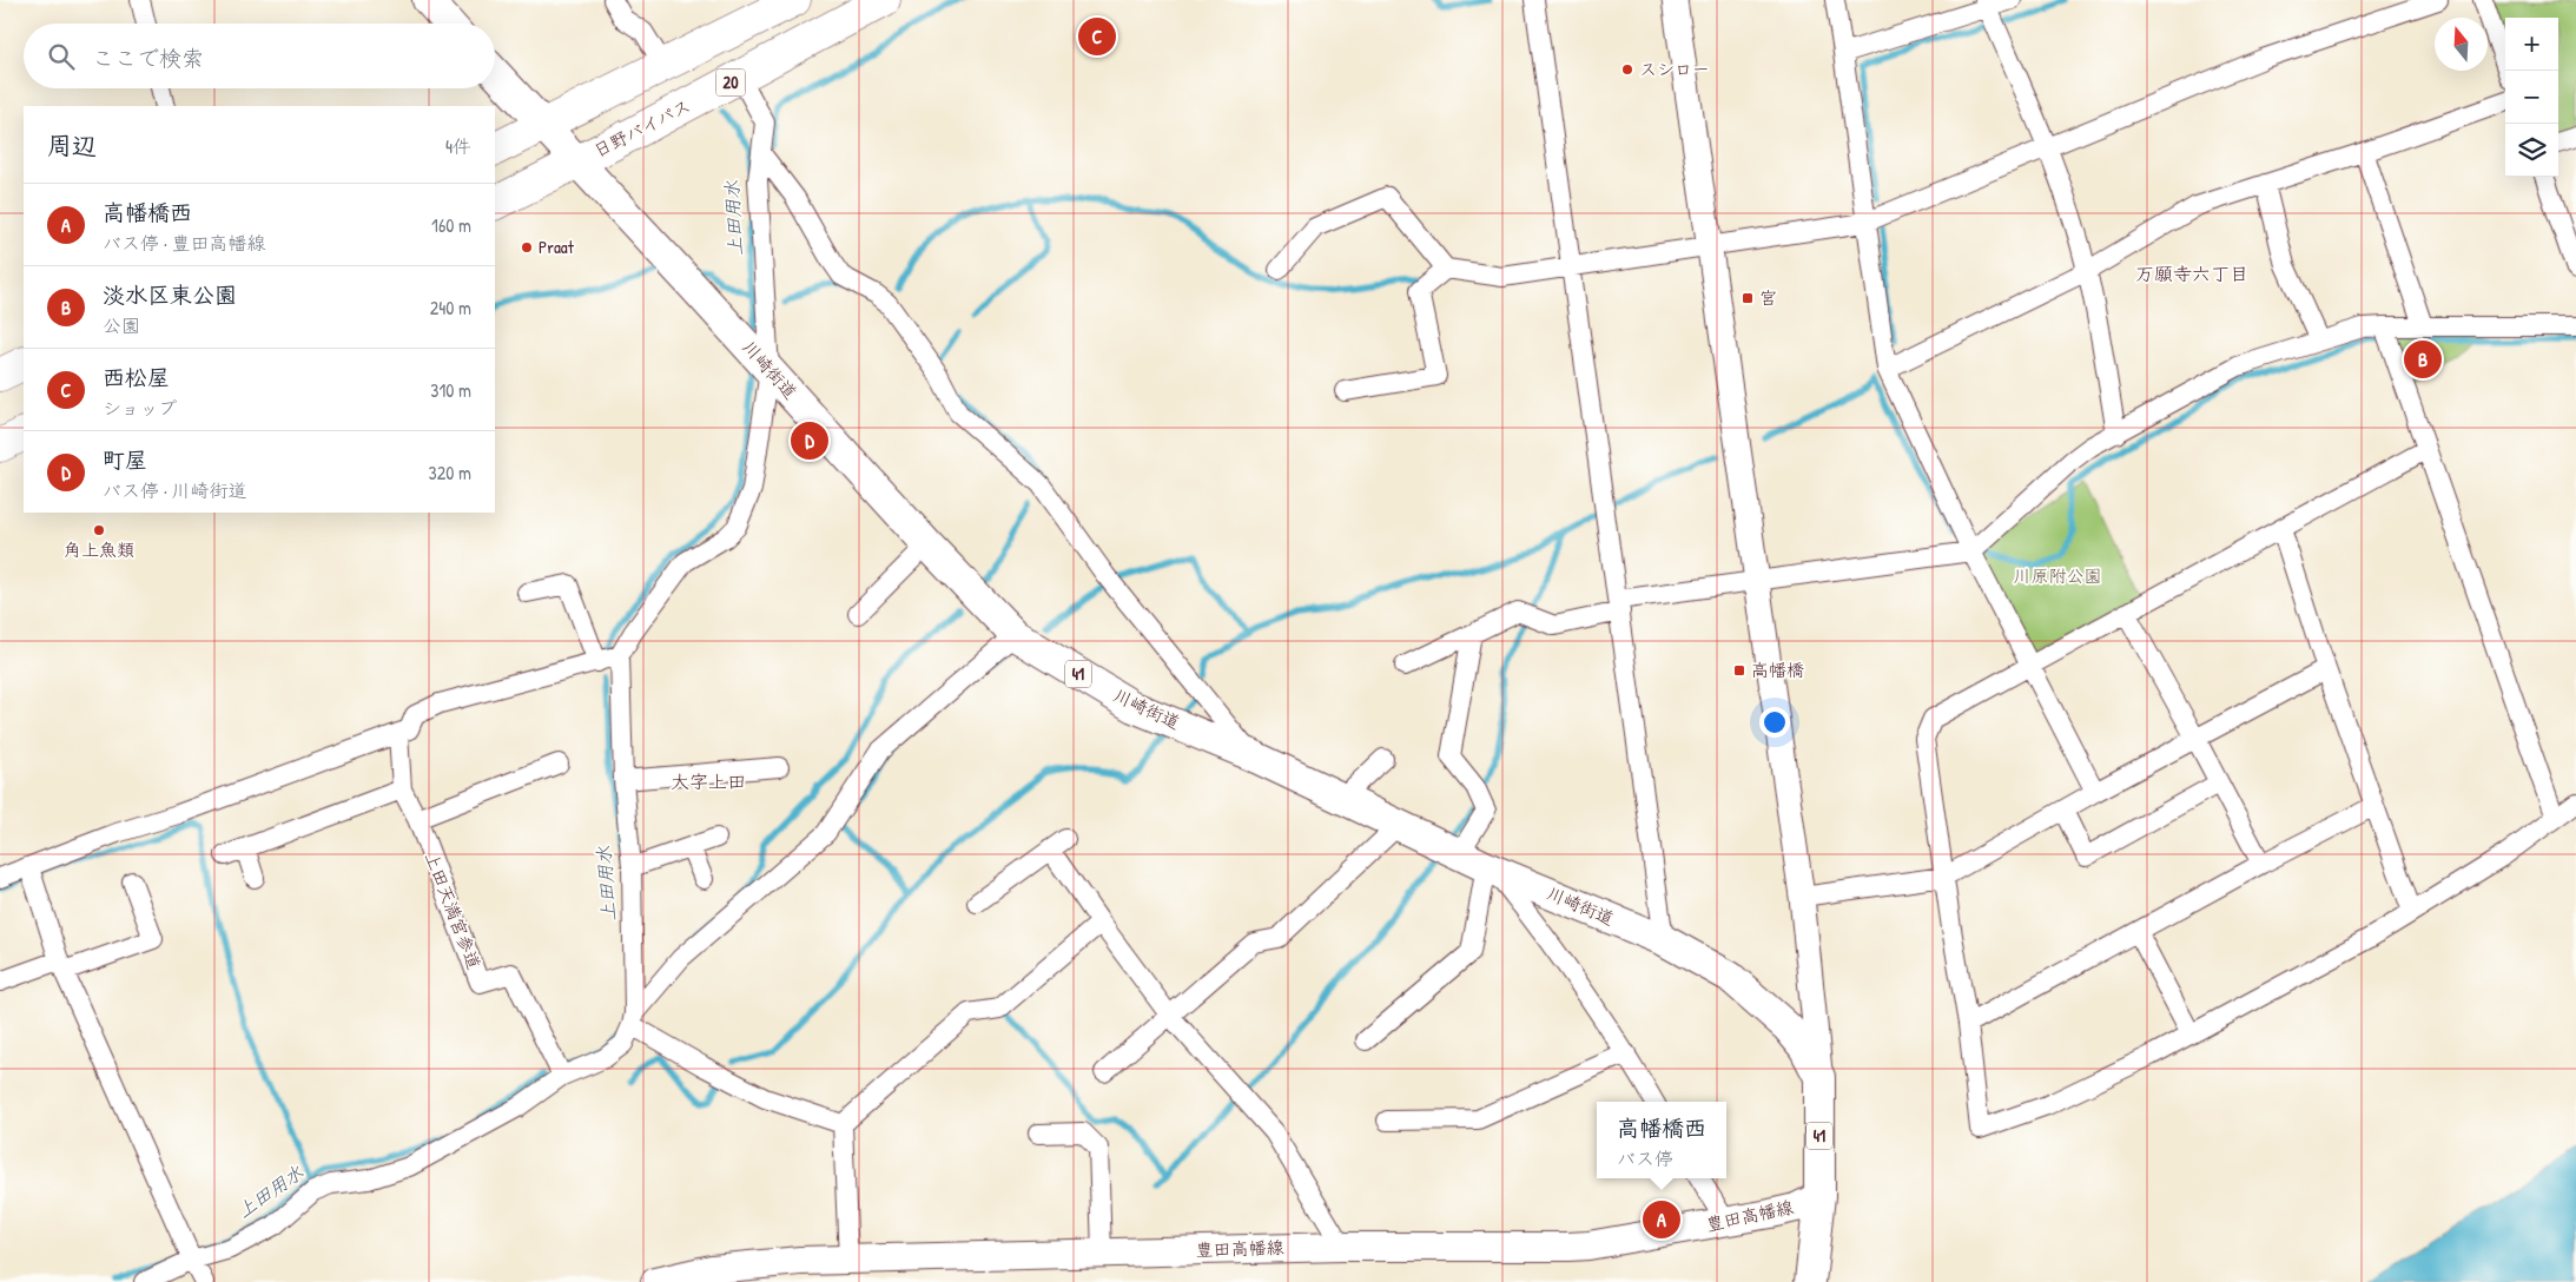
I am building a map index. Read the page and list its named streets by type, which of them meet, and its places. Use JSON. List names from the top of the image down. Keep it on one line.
{"streets":{"highway":["20","日野バイパス"],"main road":["川崎街道","41","豊田高幡線"],"street":["上田天満宮参道"]},"crossings":[["日野バイパス","川崎街道"],["川崎街道","41"],["川崎街道","豊田高幡線"],["41","豊田高幡線"]],"districts":["万願寺六丁目","大字上田"],"water":["上田用水"],"parks":["川原附公園"],"places":{"other":["スシロー","Praat","角上魚類"],"transit":["宮","高幡橋"]},"north":"top","page":{"pins":["C","B","D","A"],"map_buttons":["+","−"],"search":"ここで検索","heading":["周辺","4件"],"list":[{"mark":"A","name":"高幡橋西","note":"バス停 · 豊田高幡線","value":"160 m"},{"mark":"B","name":"淡水区東公園","note":"公園","value":"240 m"},{"mark":"C","name":"西松屋","note":"ショップ","value":"310 m"},{"mark":"D","name":"町屋","note":"バス停 · 川崎街道","value":"320 m"}],"popup":["高幡橋西","バス停"]}}
